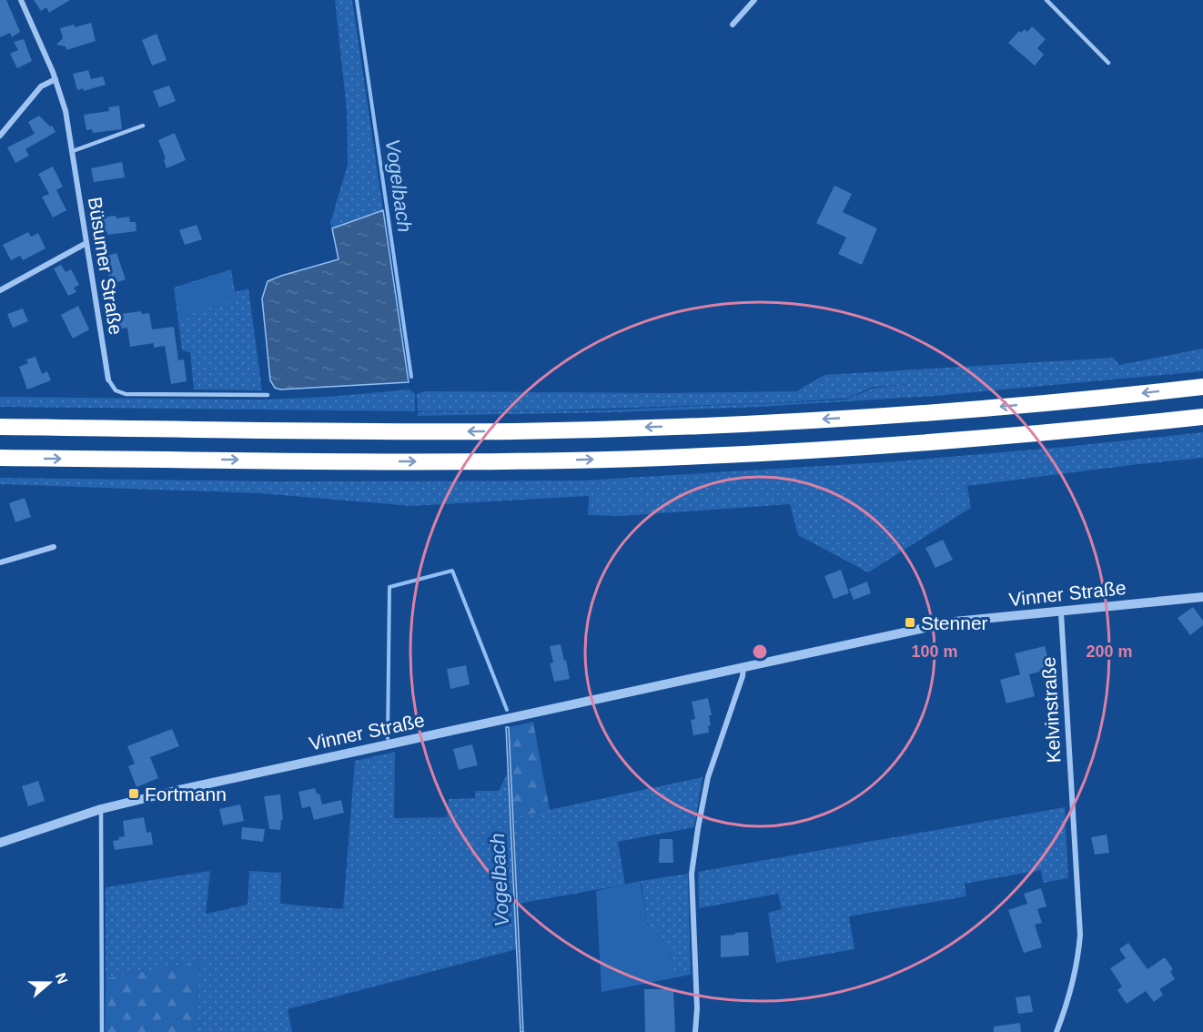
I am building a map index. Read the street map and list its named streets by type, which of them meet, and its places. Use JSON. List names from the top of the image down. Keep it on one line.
{"streets":{"street":["Büsumer Straße","Vinner Straße","Kelvinstraße"]},"crossings":[["Vinner Straße","Kelvinstraße"]],"water":["Vogelbach"],"places":{"transit":["Stenner","Fortmann"]},"north":"right","rings":["100 m","200 m"]}
